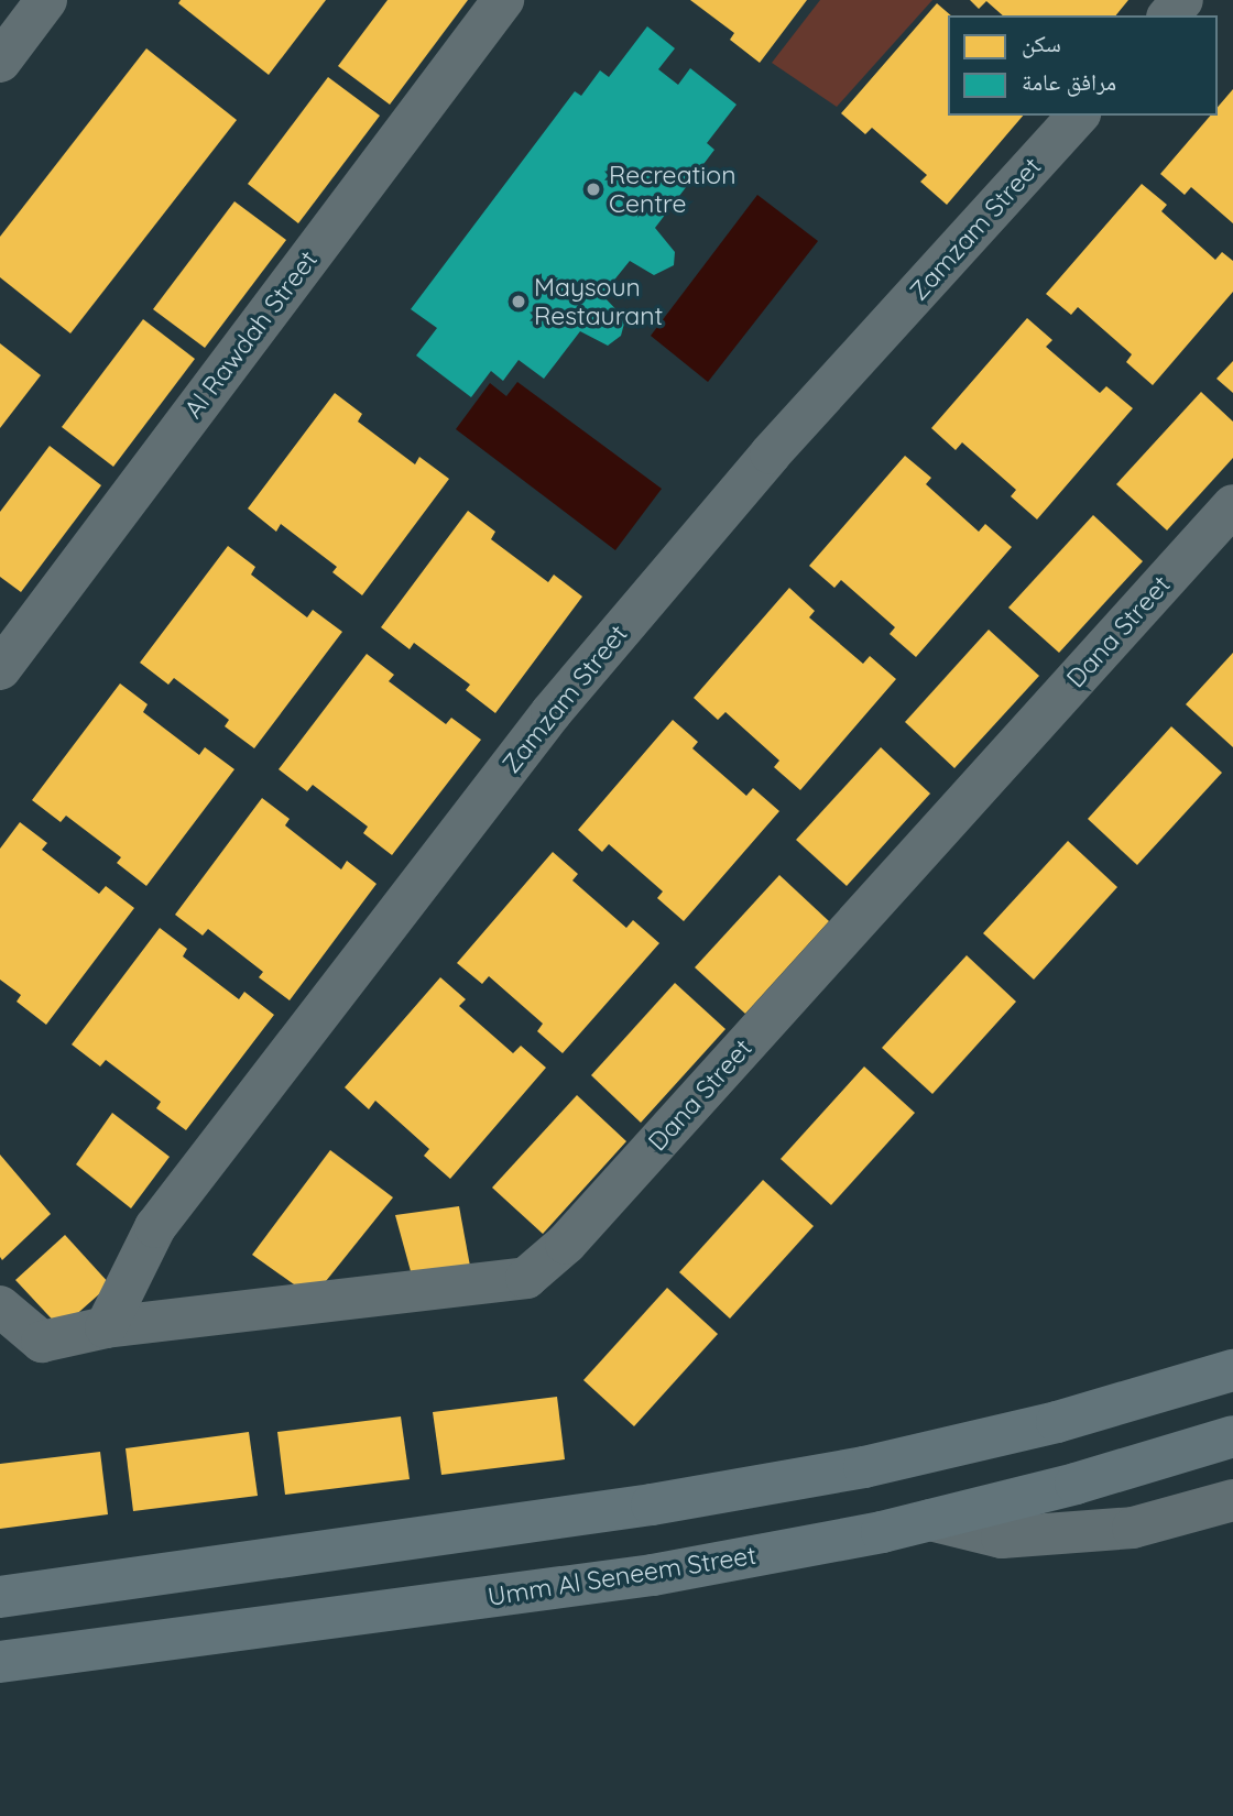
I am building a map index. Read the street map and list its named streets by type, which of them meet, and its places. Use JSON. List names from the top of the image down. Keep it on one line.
{"streets":{"main road":["Umm Al Seneem Street"],"street":["Zamzam Street","Al Rawdah Street","Dana Street"]},"crossings":[["Zamzam Street","Dana Street"]],"places":["Recreation Centre","Maysoun Restaurant"],"legend":["سكن","مرافق عامة"]}
